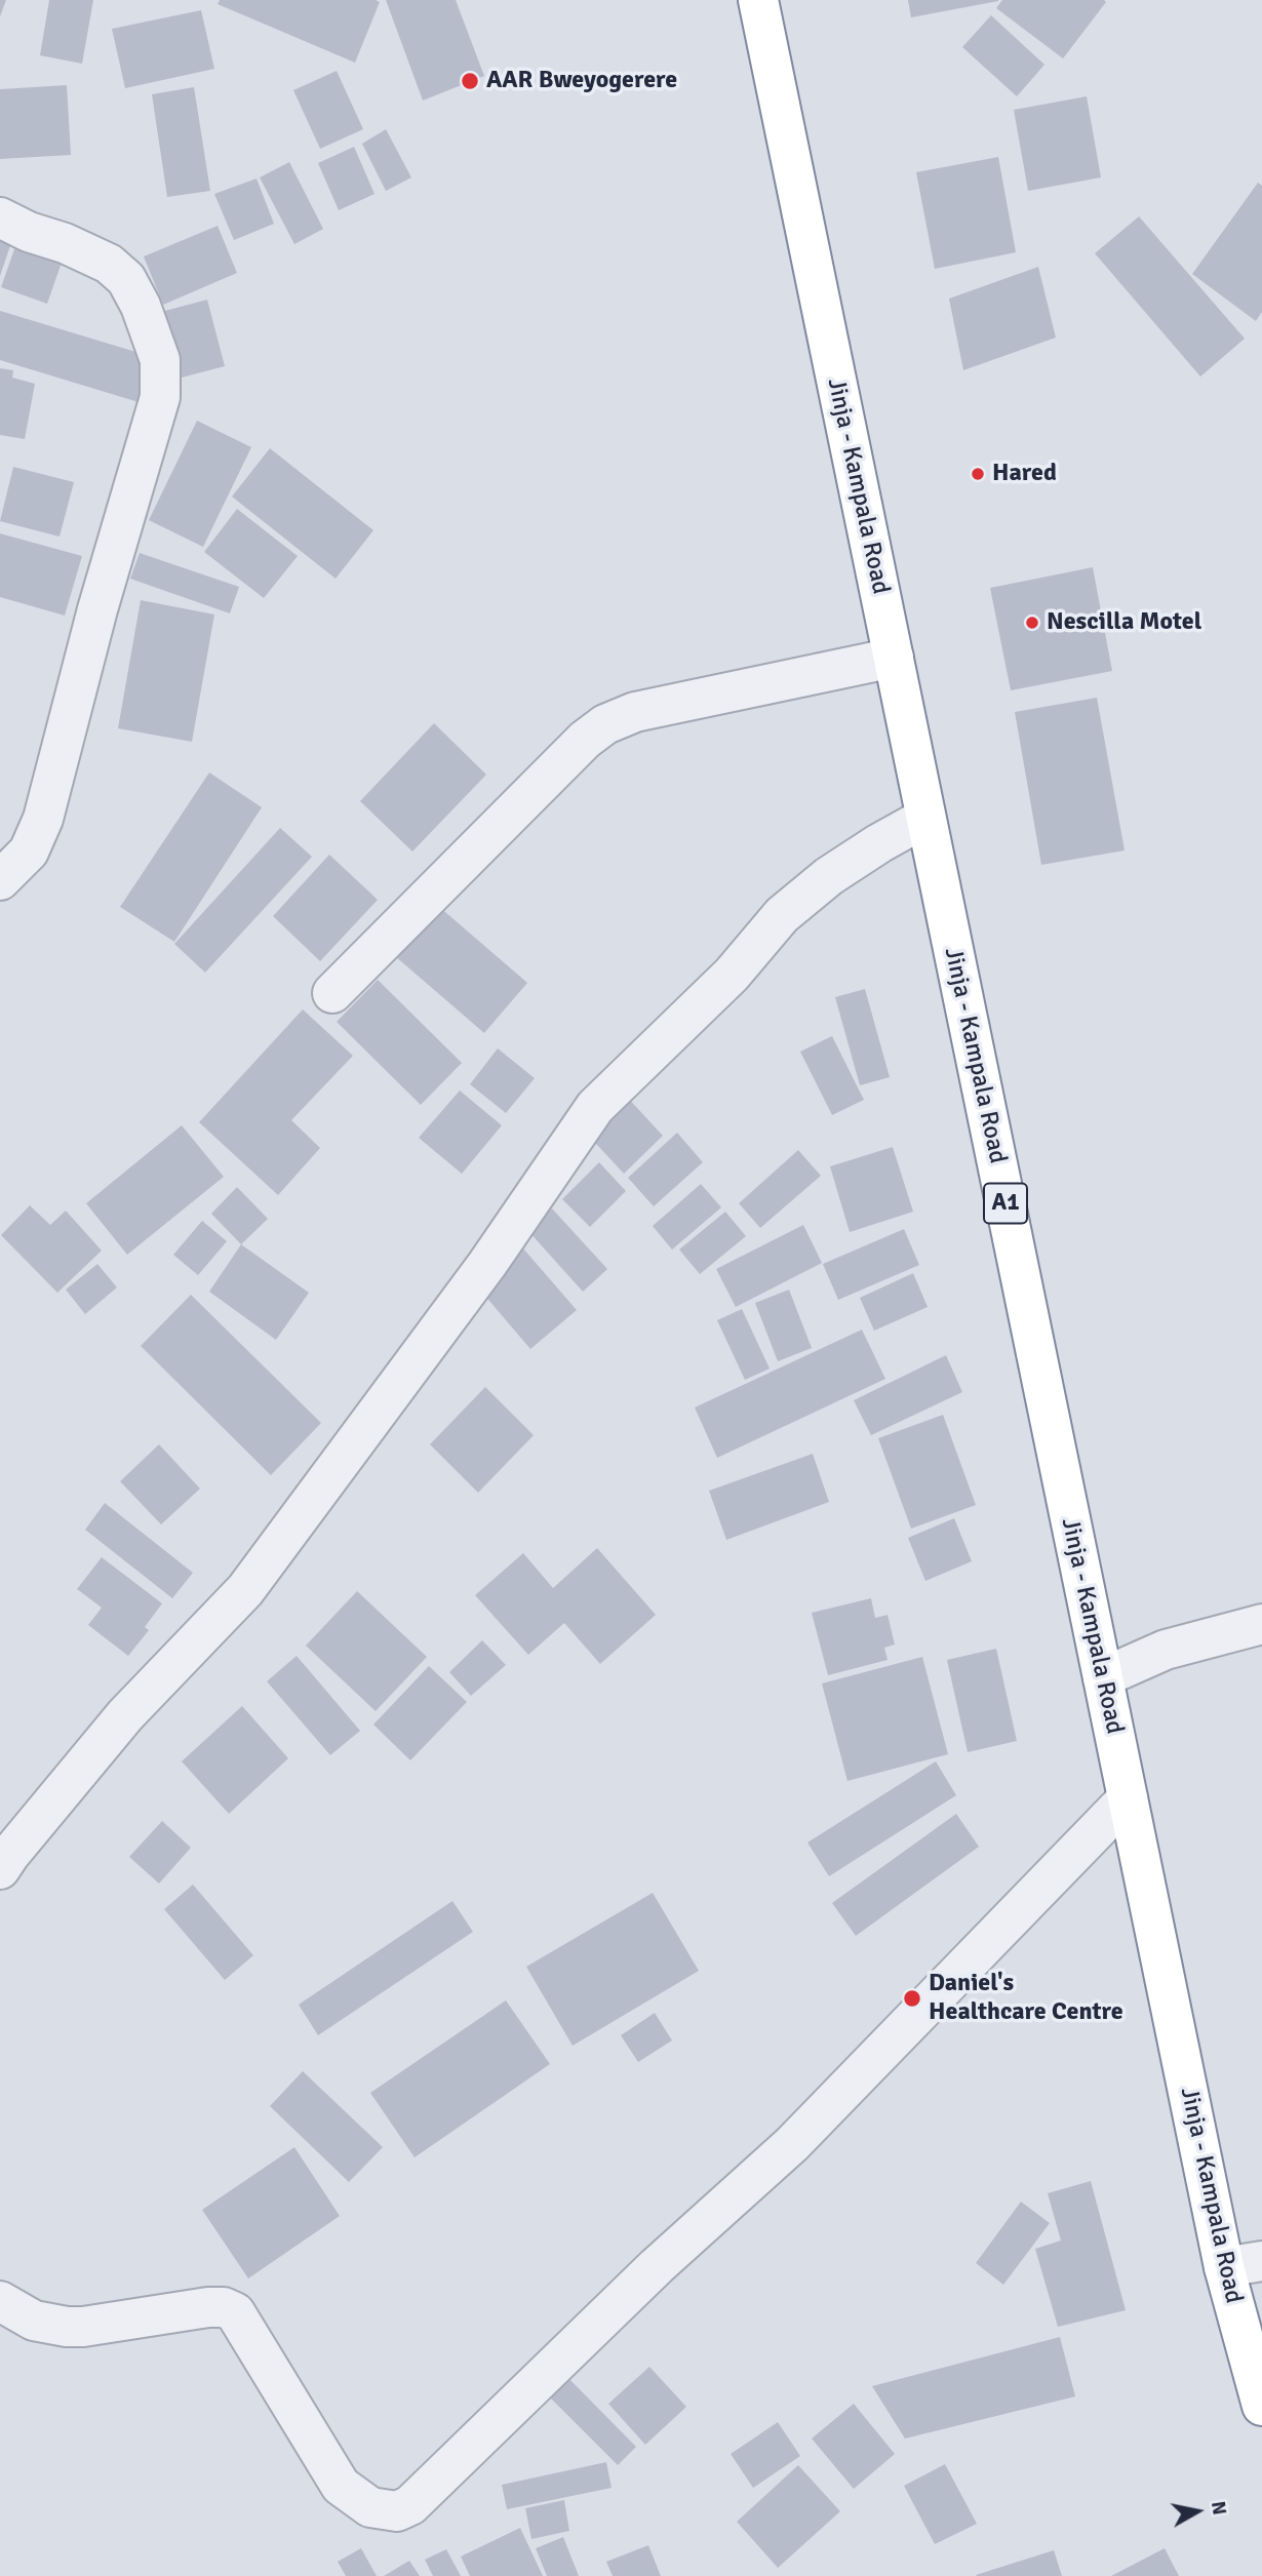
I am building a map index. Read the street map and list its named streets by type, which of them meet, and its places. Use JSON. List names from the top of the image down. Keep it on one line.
{"streets":{"highway":["Jinja - Kampala Road","A1"]},"places":["AAR Bweyogerere","Hared","Nescilla Motel","Daniel's Healthcare Centre"],"north":"right"}
